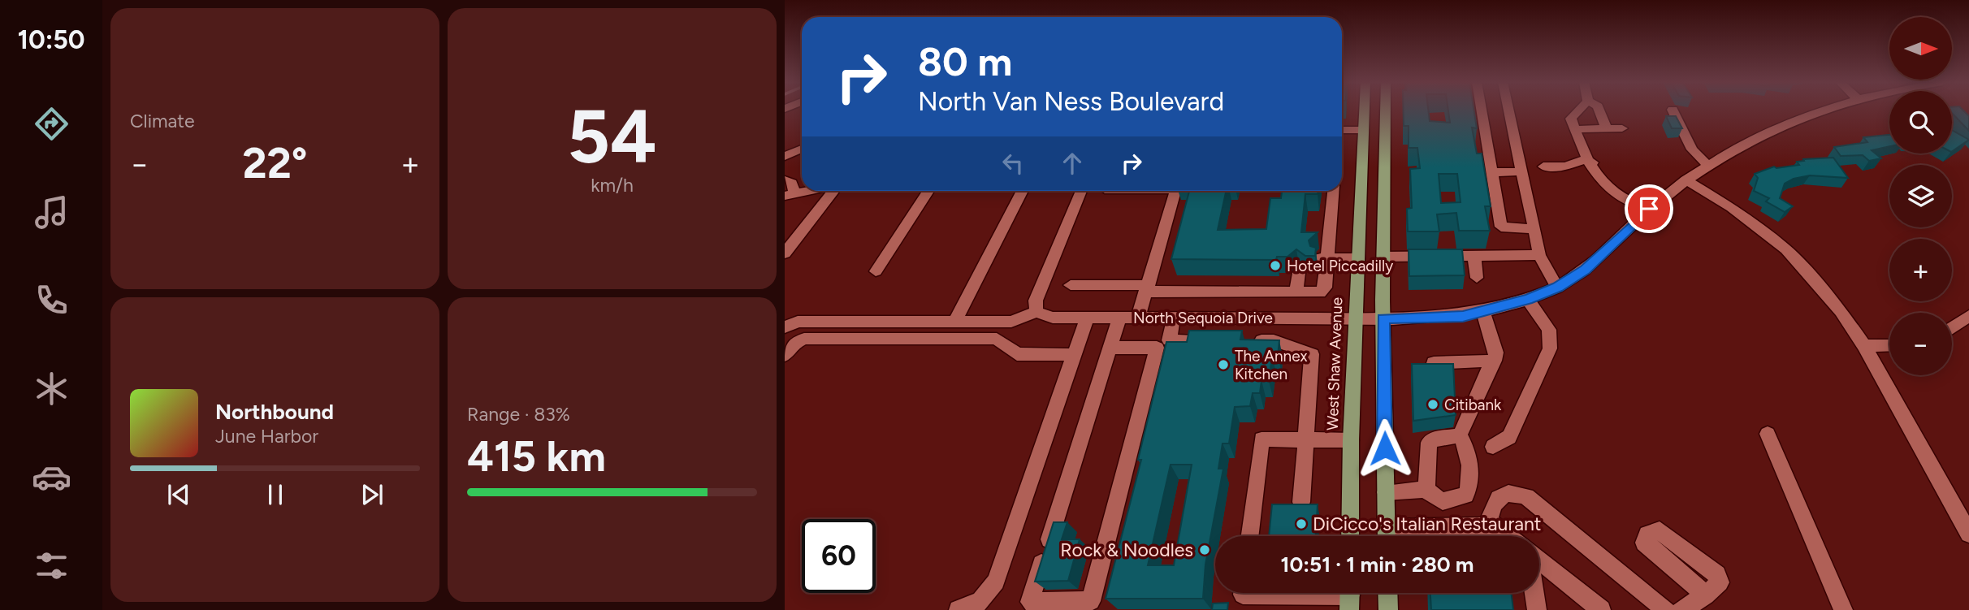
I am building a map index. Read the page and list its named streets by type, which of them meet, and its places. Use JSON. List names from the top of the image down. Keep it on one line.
{"streets":{"main road":["West Shaw Avenue"],"street":["North Sequoia Drive"]},"crossings":[["North Sequoia Drive","West Shaw Avenue"]],"places":["Hotel Piccadilly","The Annex Kitchen","Citibank","DiCicco's Italian Restaurant","Rock & Noodles"],"north":"right","page":{"tabs":"10:50","tile":["Climate",["54","km/h"],["Range · 83%","415 km"]],"map_buttons":["+","−"],"turn":["80 m","North Van Ness Boulevard"],"heat":["−","22°","+"],"song":["Northbound","June Harbor"],"limit":"60","trip":"10:51 · 1 min · 280 m"}}
